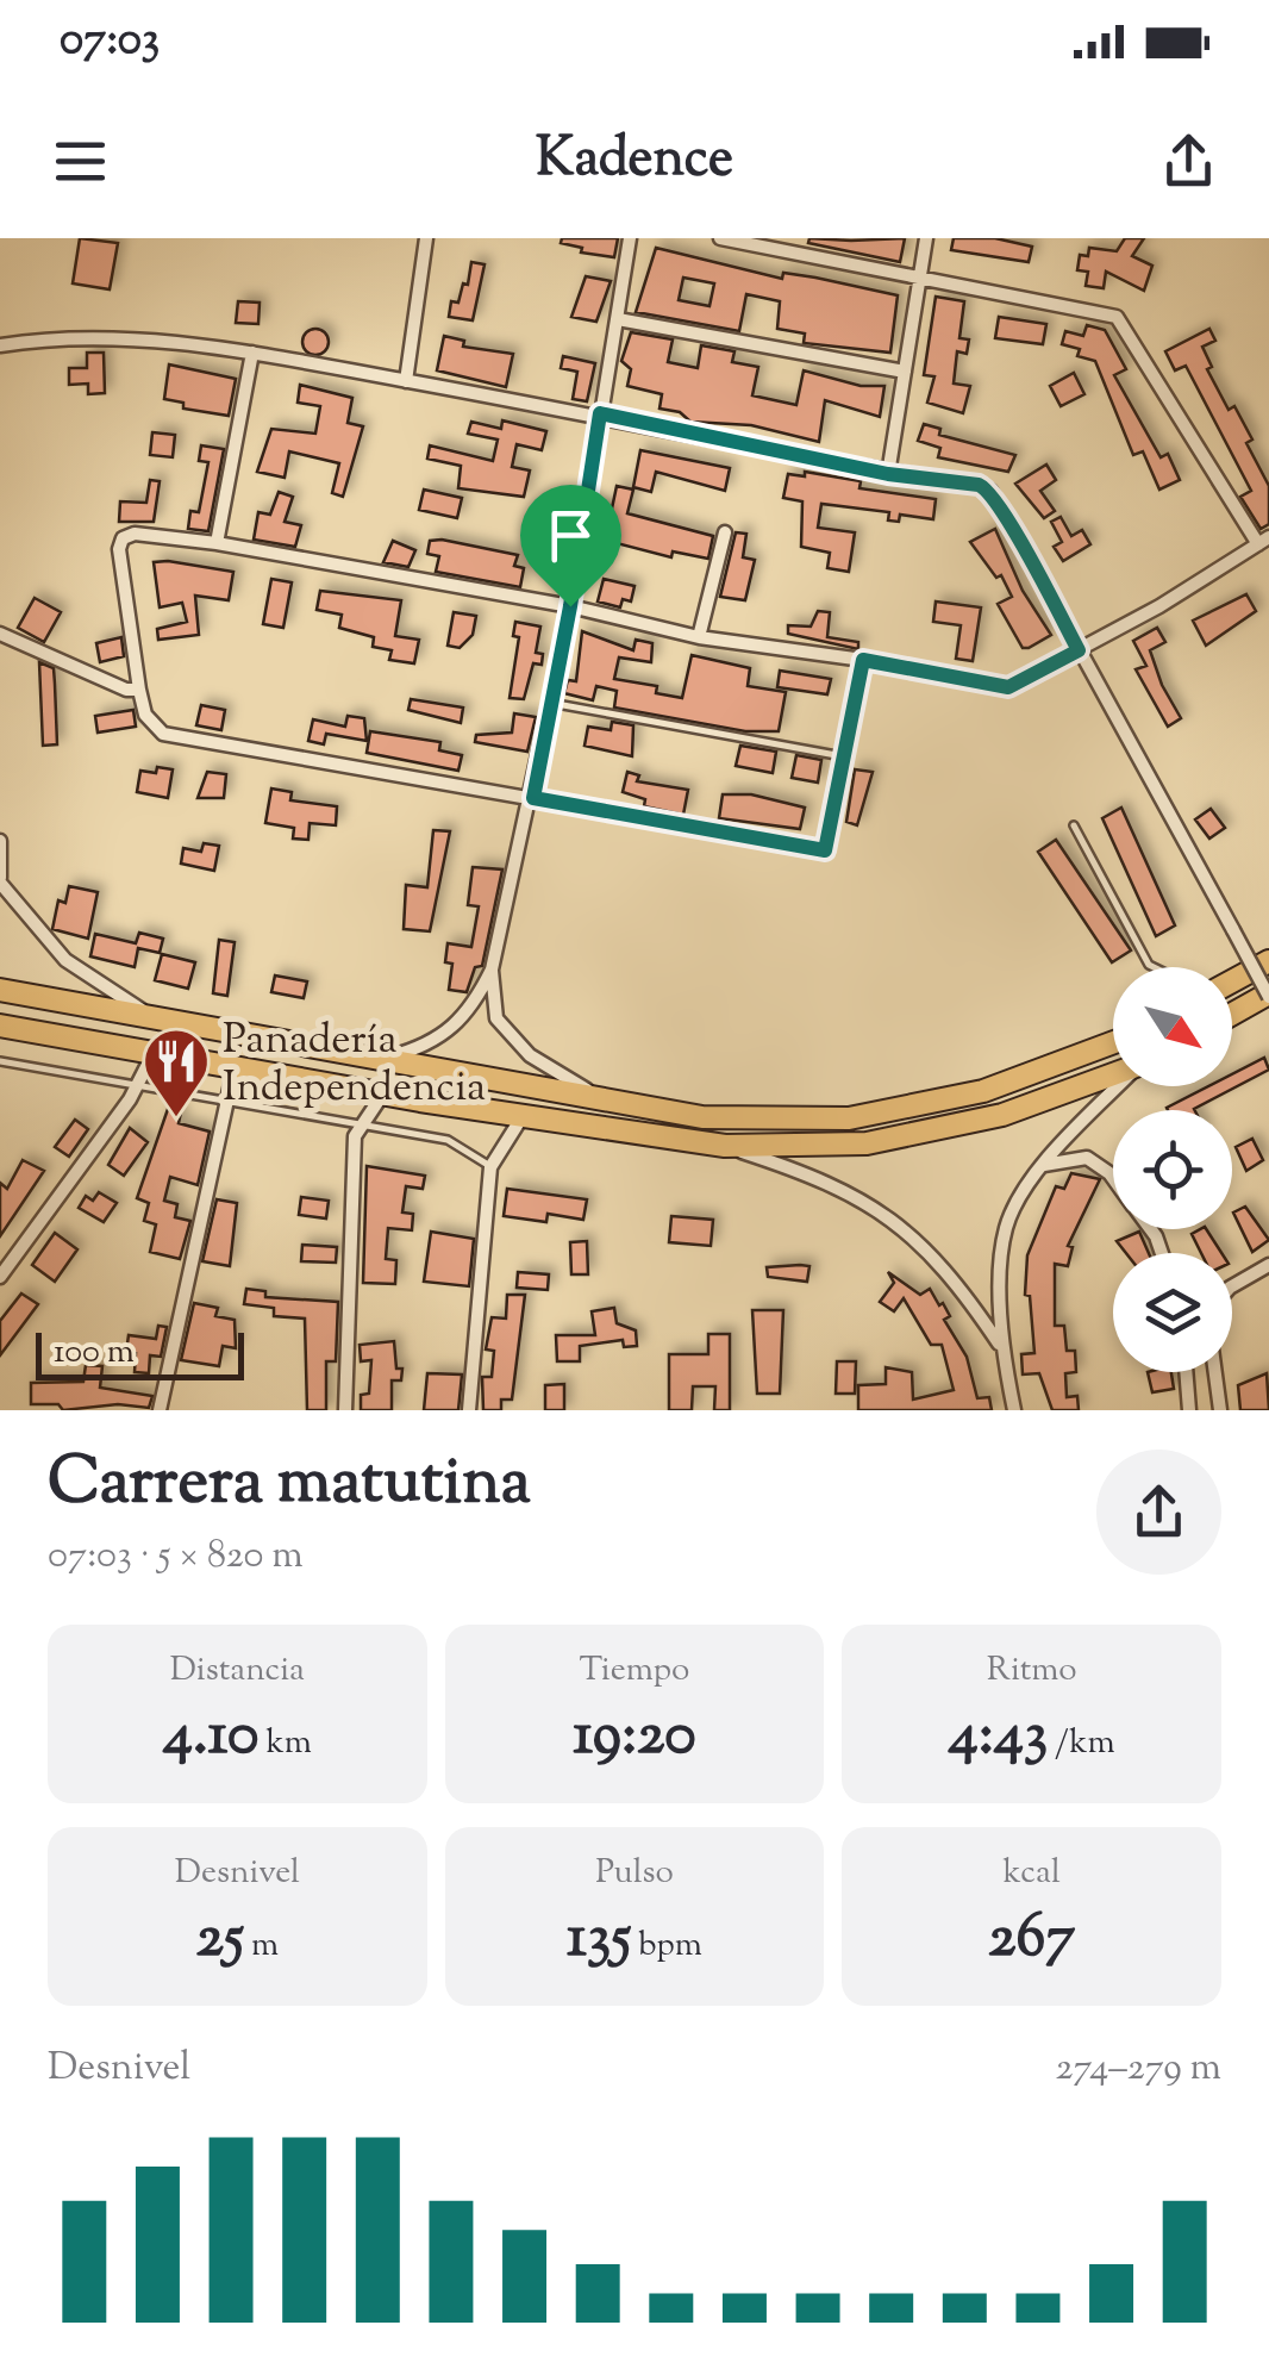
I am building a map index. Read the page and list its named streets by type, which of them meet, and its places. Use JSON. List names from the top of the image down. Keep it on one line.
{"places":{"restaurant":["Panadería Independencia"]},"scale_bar":"100 m","north":"bottom right","page":{"status":"07:03","header":"Kadence","scale":"100 m","heading":["Carrera matutina","07:03 · 5 × 820 m"],"stats":[["Distancia","4.10 km"],["Tiempo","19:20"],["Ritmo","4:43 /km"],["Desnivel","25 m"],["Pulso","135 bpm"],["kcal","267"]],"chart":["Desnivel","274–279 m"]}}
